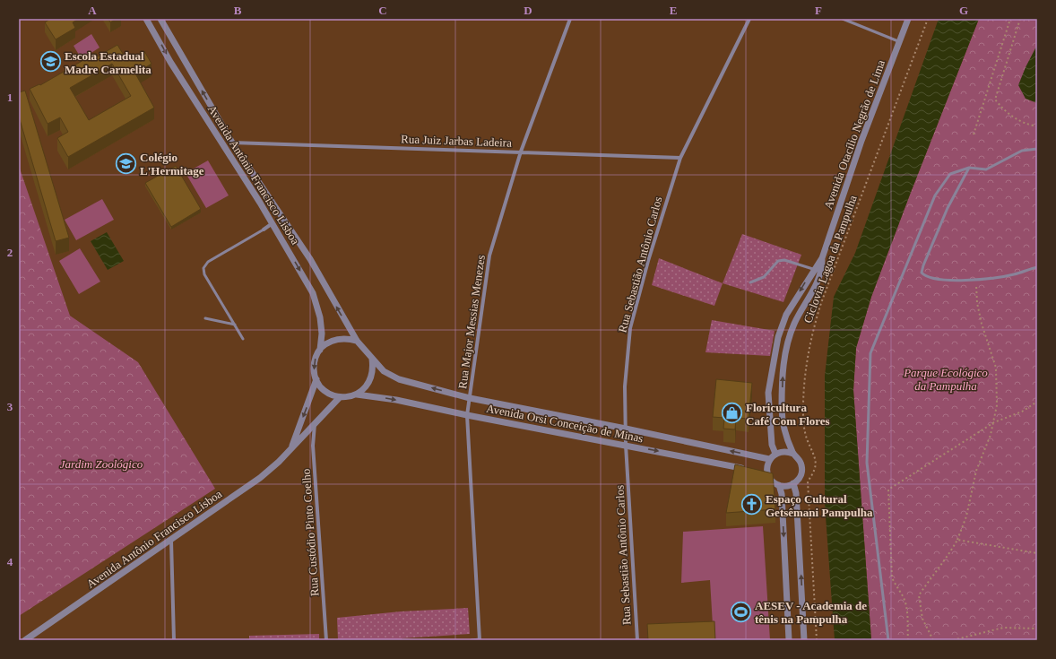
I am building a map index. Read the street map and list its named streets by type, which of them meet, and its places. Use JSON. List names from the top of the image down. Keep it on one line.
{"streets":{"street":["Avenida Otacílio Negrão de Lima","Rua Juiz Jarbas Ladeira","Avenida Antônio Francisco Lisboa","Rua Sebastião Antônio Carlos","Rua Major Messias Menezes","Avenida Orsi Conceição de Minas","Rua Custódio Pinto Coelho"],"path":["Ciclovia Lagoa da Pampulha"]},"crossings":[["Avenida Otacílio Negrão de Lima","Avenida Orsi Conceição de Minas"],["Rua Juiz Jarbas Ladeira","Avenida Antônio Francisco Lisboa"],["Rua Juiz Jarbas Ladeira","Rua Sebastião Antônio Carlos"],["Rua Juiz Jarbas Ladeira","Rua Major Messias Menezes"],["Avenida Antônio Francisco Lisboa","Avenida Orsi Conceição de Minas"],["Avenida Antônio Francisco Lisboa","Rua Custódio Pinto Coelho"],["Rua Sebastião Antônio Carlos","Avenida Orsi Conceição de Minas"],["Rua Major Messias Menezes","Avenida Orsi Conceição de Minas"]],"parks":["Parque Ecológico da Pampulha","Jardim Zoológico"],"places":{"school or university":["Escola Estadual Madre Carmelita","Colégio L'Hermitage"],"shop":["Floricultura Café Com Flores"],"church":["Espaço Cultural Getsêmani Pampulha"],"sports":["AESEV - Academia de tênis na Pampulha"]},"grid":{"columns":["A","B","C","D","E","F","G"],"rows":["1","2","3","4"]}}
